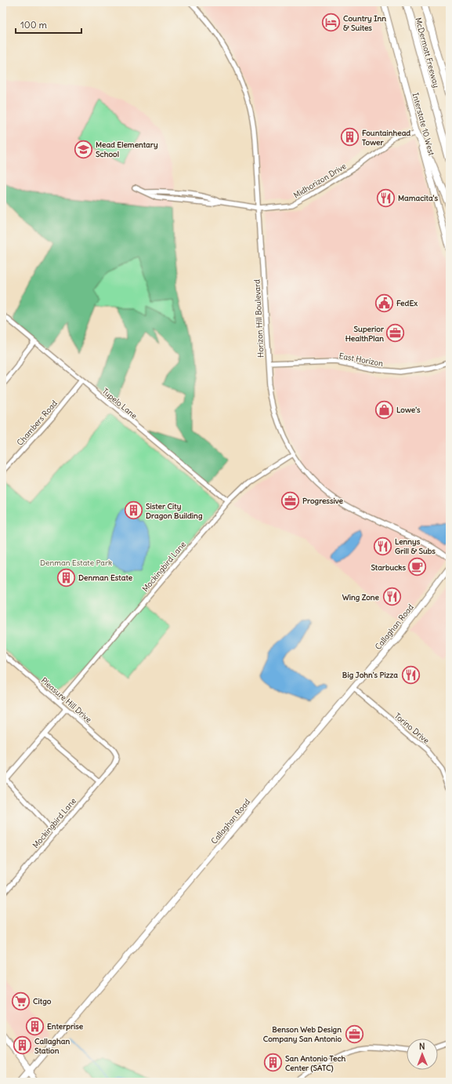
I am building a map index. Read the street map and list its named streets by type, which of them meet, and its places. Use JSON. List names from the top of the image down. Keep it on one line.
{"streets":{"highway":["McDermott Freeway"],"main road":["Interstate 10 West","Callaghan Road"],"street":["Midhorizon Drive","Horizon Hill Boulevard","East Horizon","Tupelo Lane","Chambers Road","Mockingbird Lane","Pleasure Hill Drive","Torino Drive"]},"crossings":[["Interstate 10 West","Midhorizon Drive"],["Midhorizon Drive","Horizon Hill Boulevard"],["Horizon Hill Boulevard","East Horizon"],["Horizon Hill Boulevard","Mockingbird Lane"],["Tupelo Lane","Chambers Road"],["Tupelo Lane","Mockingbird Lane"],["Mockingbird Lane","Pleasure Hill Drive"],["Callaghan Road","Torino Drive"]],"parks":["Denman Estate Park"],"places":{"hotel":["Country Inn & Suites"],"building":["Fountainhead Tower","Sister City Dragon Building","Denman Estate","Enterprise","Callaghan Station","San Antonio Tech Center (SATC)"],"school or university":["Mead Elementary School"],"restaurant":["Mamacita's","Lennys Grill & Subs","Wing Zone","Big John's Pizza"],"public building":["FedEx"],"office":["Superior HealthPlan","Progressive","Benson Web Design Company San Antonio"],"shop":["Lowe's"],"cafe":["Starbucks"],"supermarket":["Citgo"]},"scale_bar":"100 m","north":"top"}
